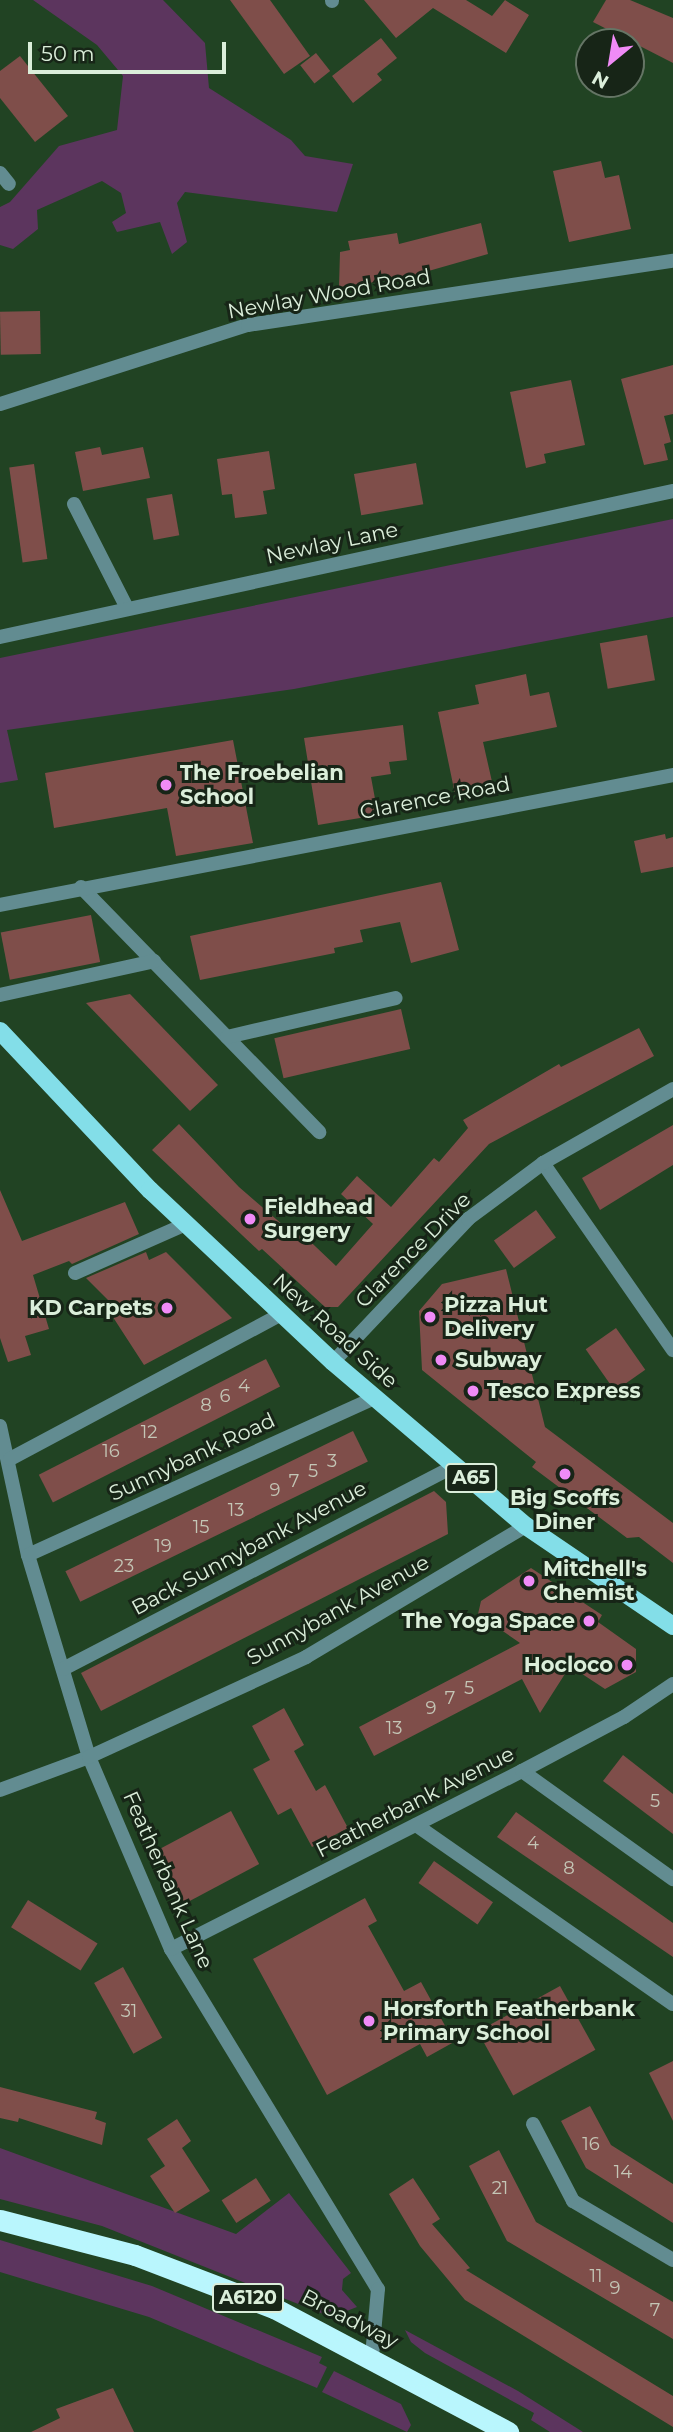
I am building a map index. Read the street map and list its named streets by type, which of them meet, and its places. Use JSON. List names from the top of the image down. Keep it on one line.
{"streets":{"highway":["A6120","Broadway"],"main road":["New Road Side","A65"],"street":["Newlay Wood Road","Newlay Lane","Clarence Road","Clarence Drive","Sunnybank Road","Back Sunnybank Avenue","Sunnybank Avenue","Featherbank Avenue","Featherbank Lane"]},"crossings":[["Clarence Drive","New Road Side"],["New Road Side","Sunnybank Road"],["New Road Side","Back Sunnybank Avenue"],["New Road Side","Sunnybank Avenue"],["Sunnybank Road","Featherbank Lane"],["Back Sunnybank Avenue","Featherbank Lane"],["Sunnybank Avenue","Featherbank Lane"],["Featherbank Avenue","Featherbank Lane"],["Featherbank Lane","Broadway"]],"places":["The Froebelian School","Fieldhead Surgery","KD Carpets","Pizza Hut Delivery","Subway","Tesco Express","Big Scoffs Diner","Mitchell's Chemist","The Yoga Space","Hocloco","Horsforth Featherbank Primary School"],"house_numbers":["4","6","8","12","16","3","5","7","9","13","15","19","23","5","7","9","13","5","4","8","31","16","14","21","11","9","7"],"scale_bar":"50 m","north":"bottom left"}
